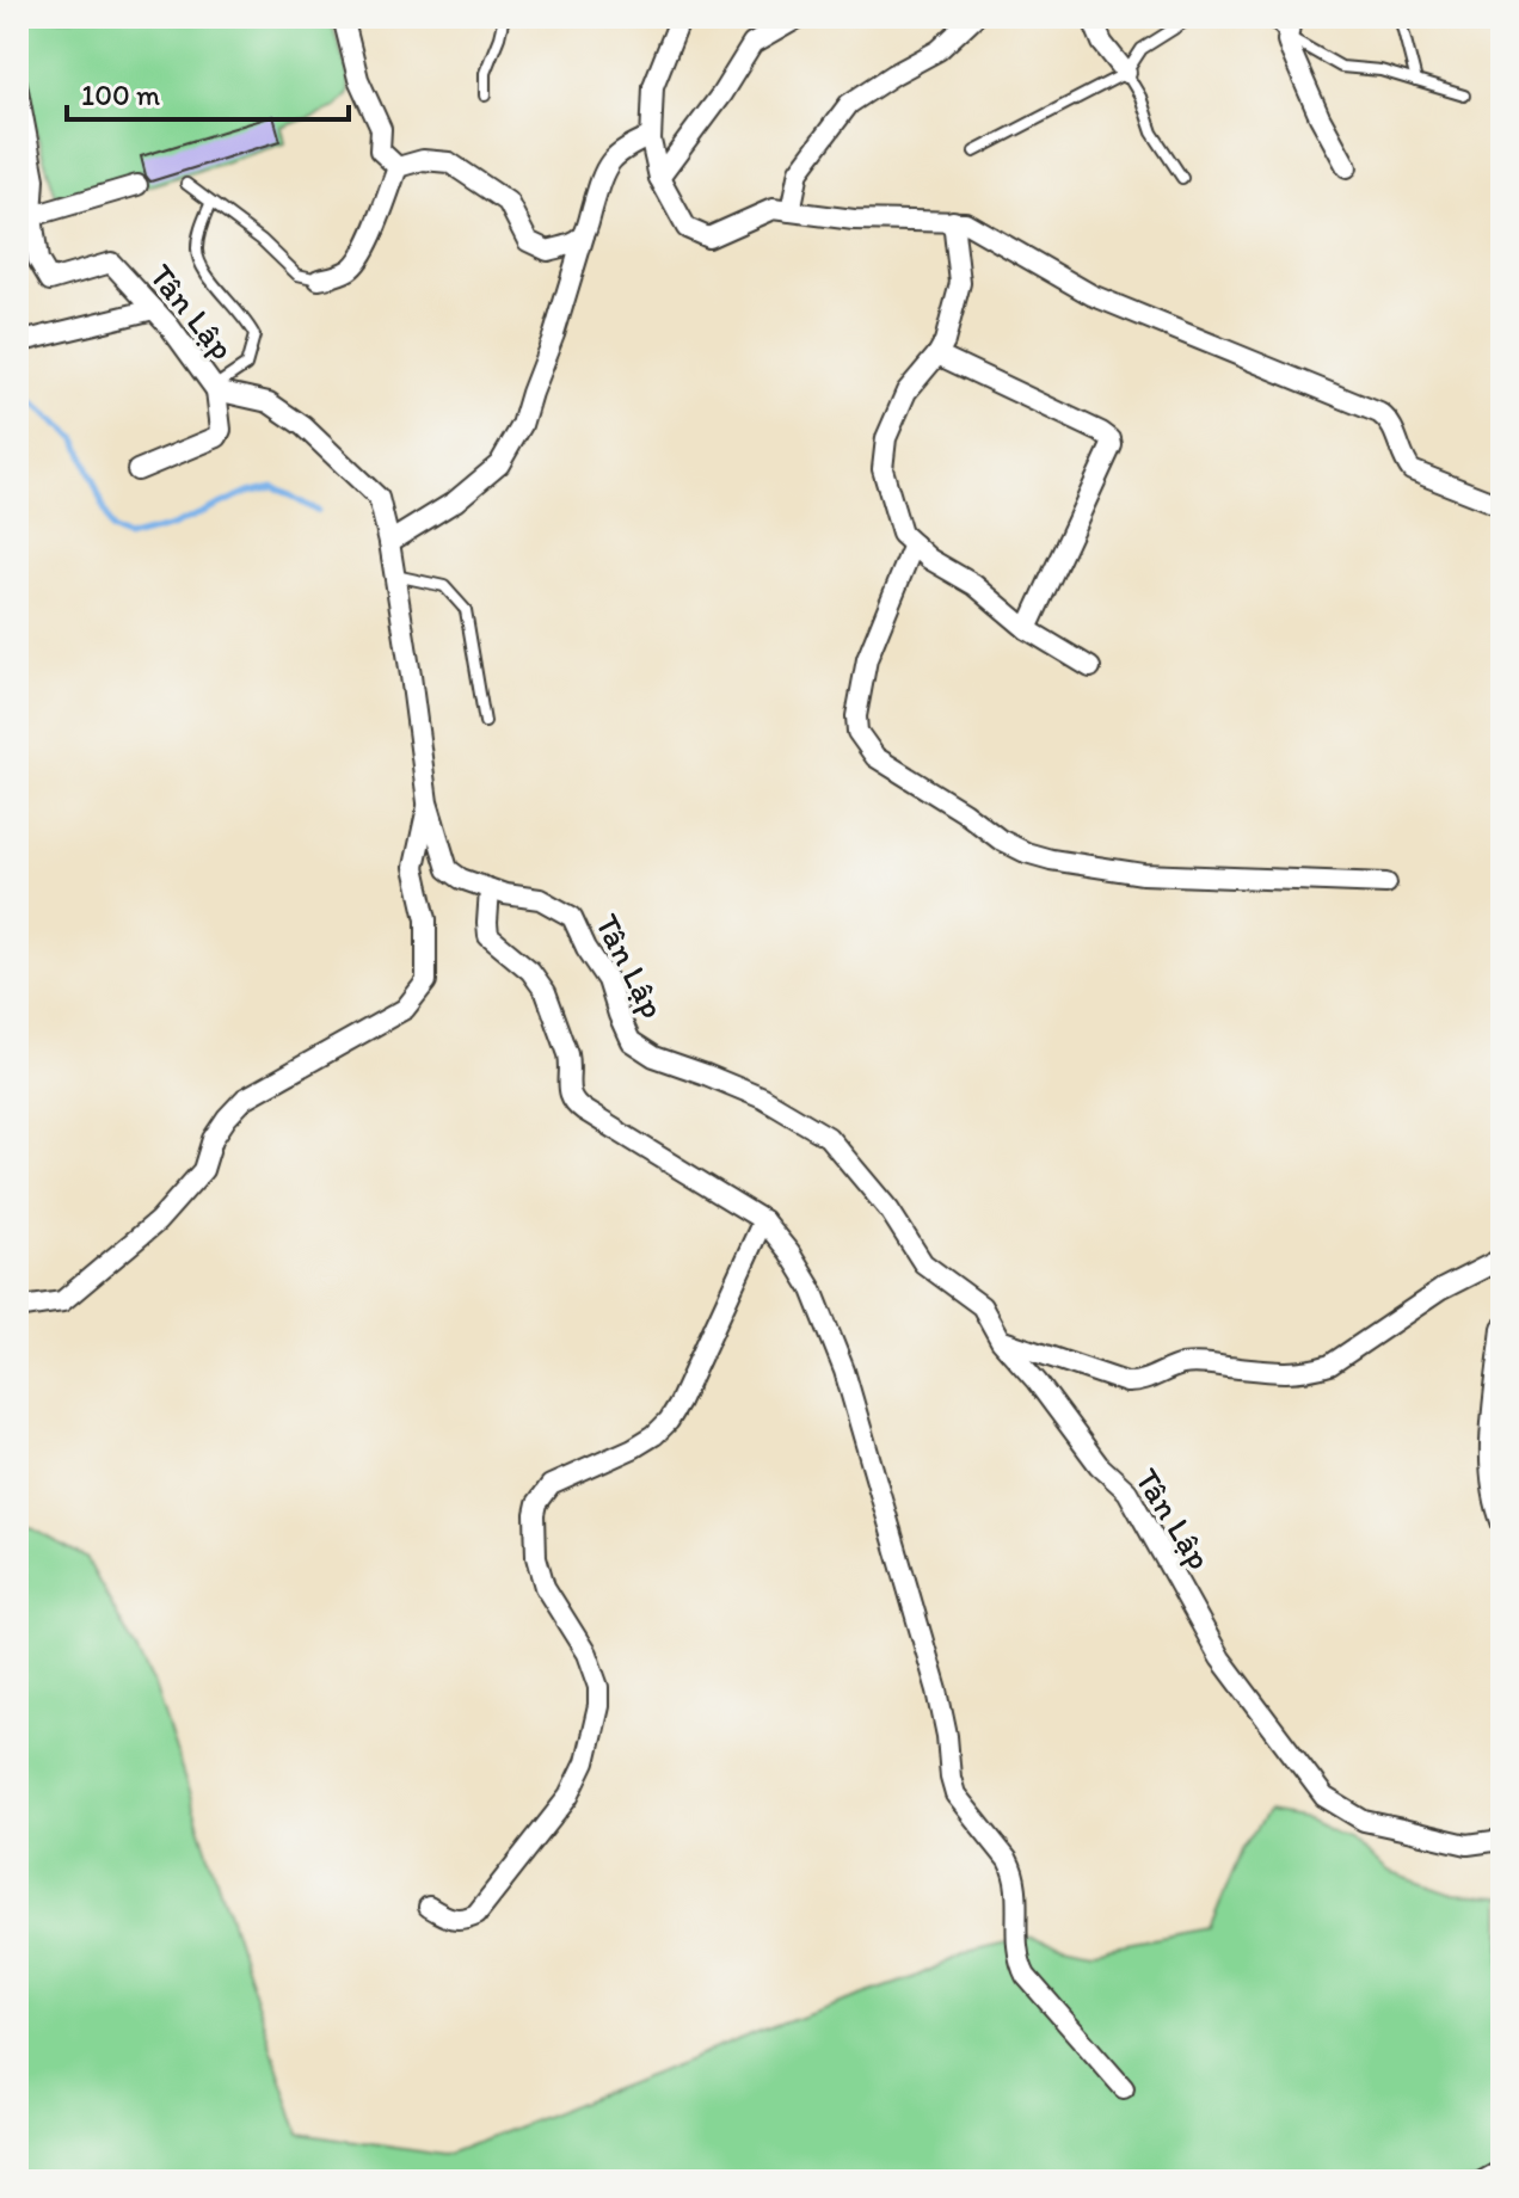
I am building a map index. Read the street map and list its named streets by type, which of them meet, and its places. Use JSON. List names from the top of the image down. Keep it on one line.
{"streets":{"street":["Tân Lập"]},"scale_bar":"100 m"}
